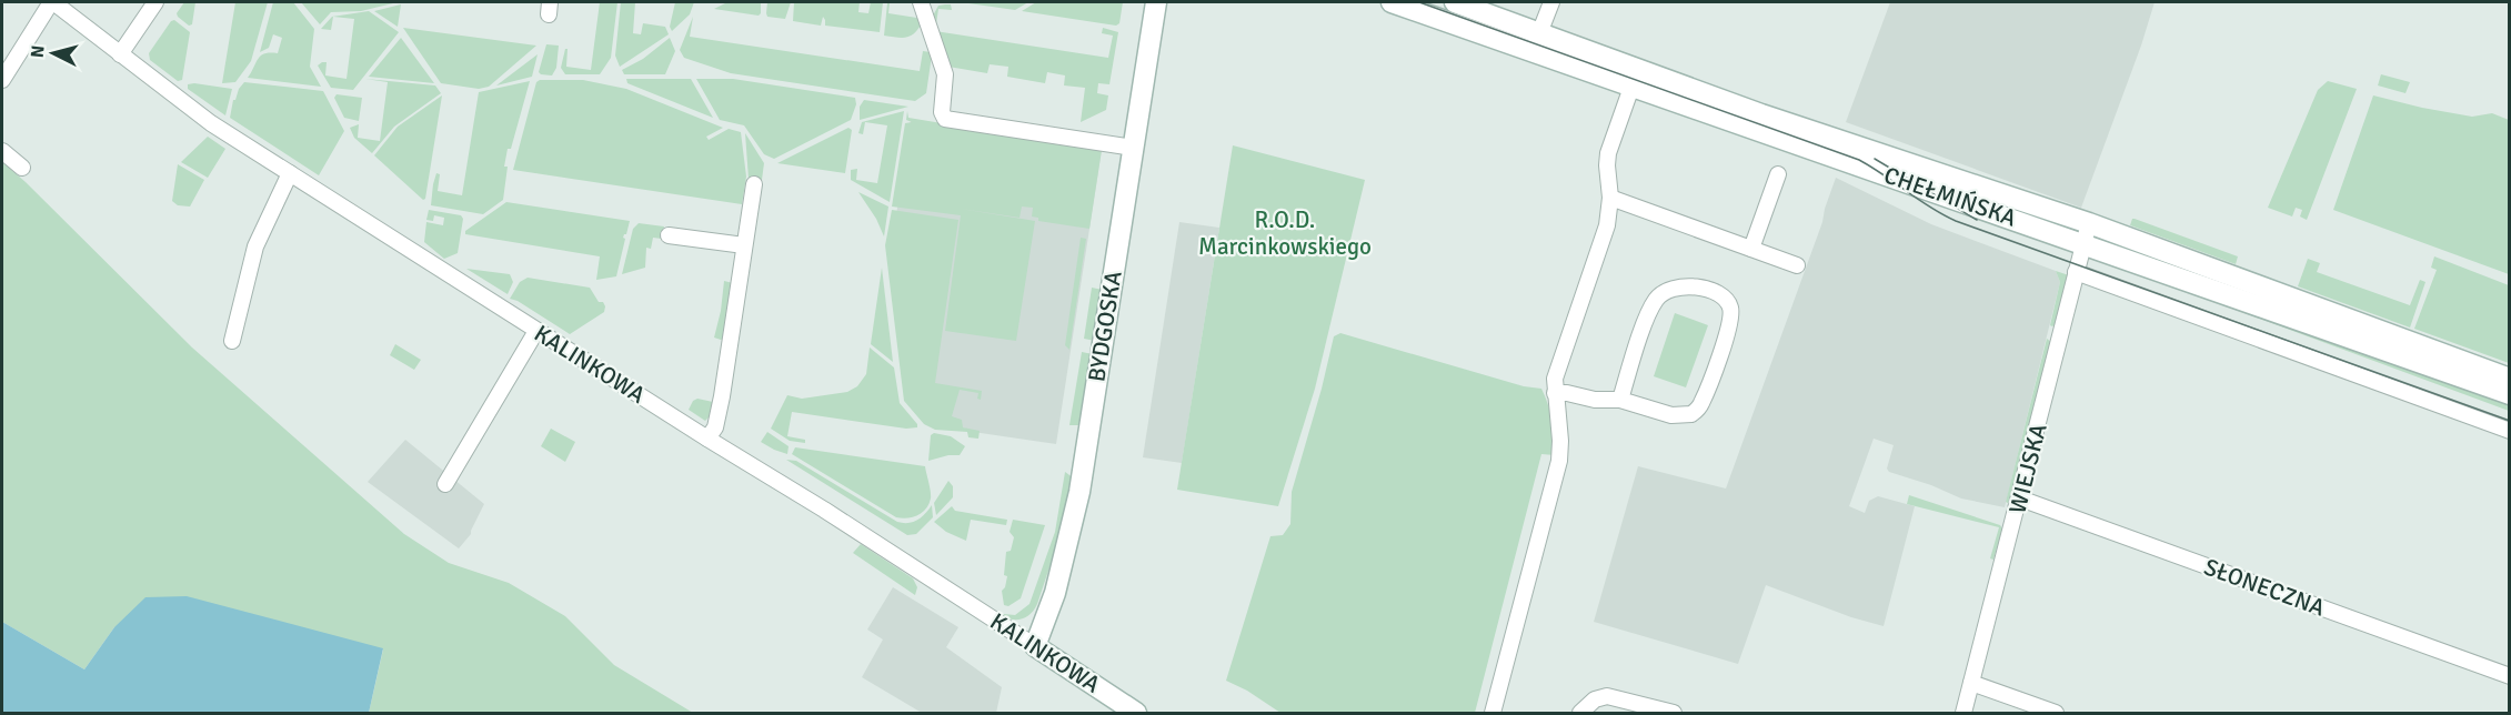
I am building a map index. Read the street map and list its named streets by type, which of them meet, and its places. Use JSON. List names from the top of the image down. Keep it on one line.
{"streets":{"main road":["CHEŁMIŃSKA","BYDGOSKA","KALINKOWA"],"street":["WIEJSKA","SŁONECZNA"]},"crossings":[["CHEŁMIŃSKA","WIEJSKA"],["BYDGOSKA","KALINKOWA"],["WIEJSKA","SŁONECZNA"]],"parks":["R.O.D. Marcinkowskiego"],"north":"left"}
